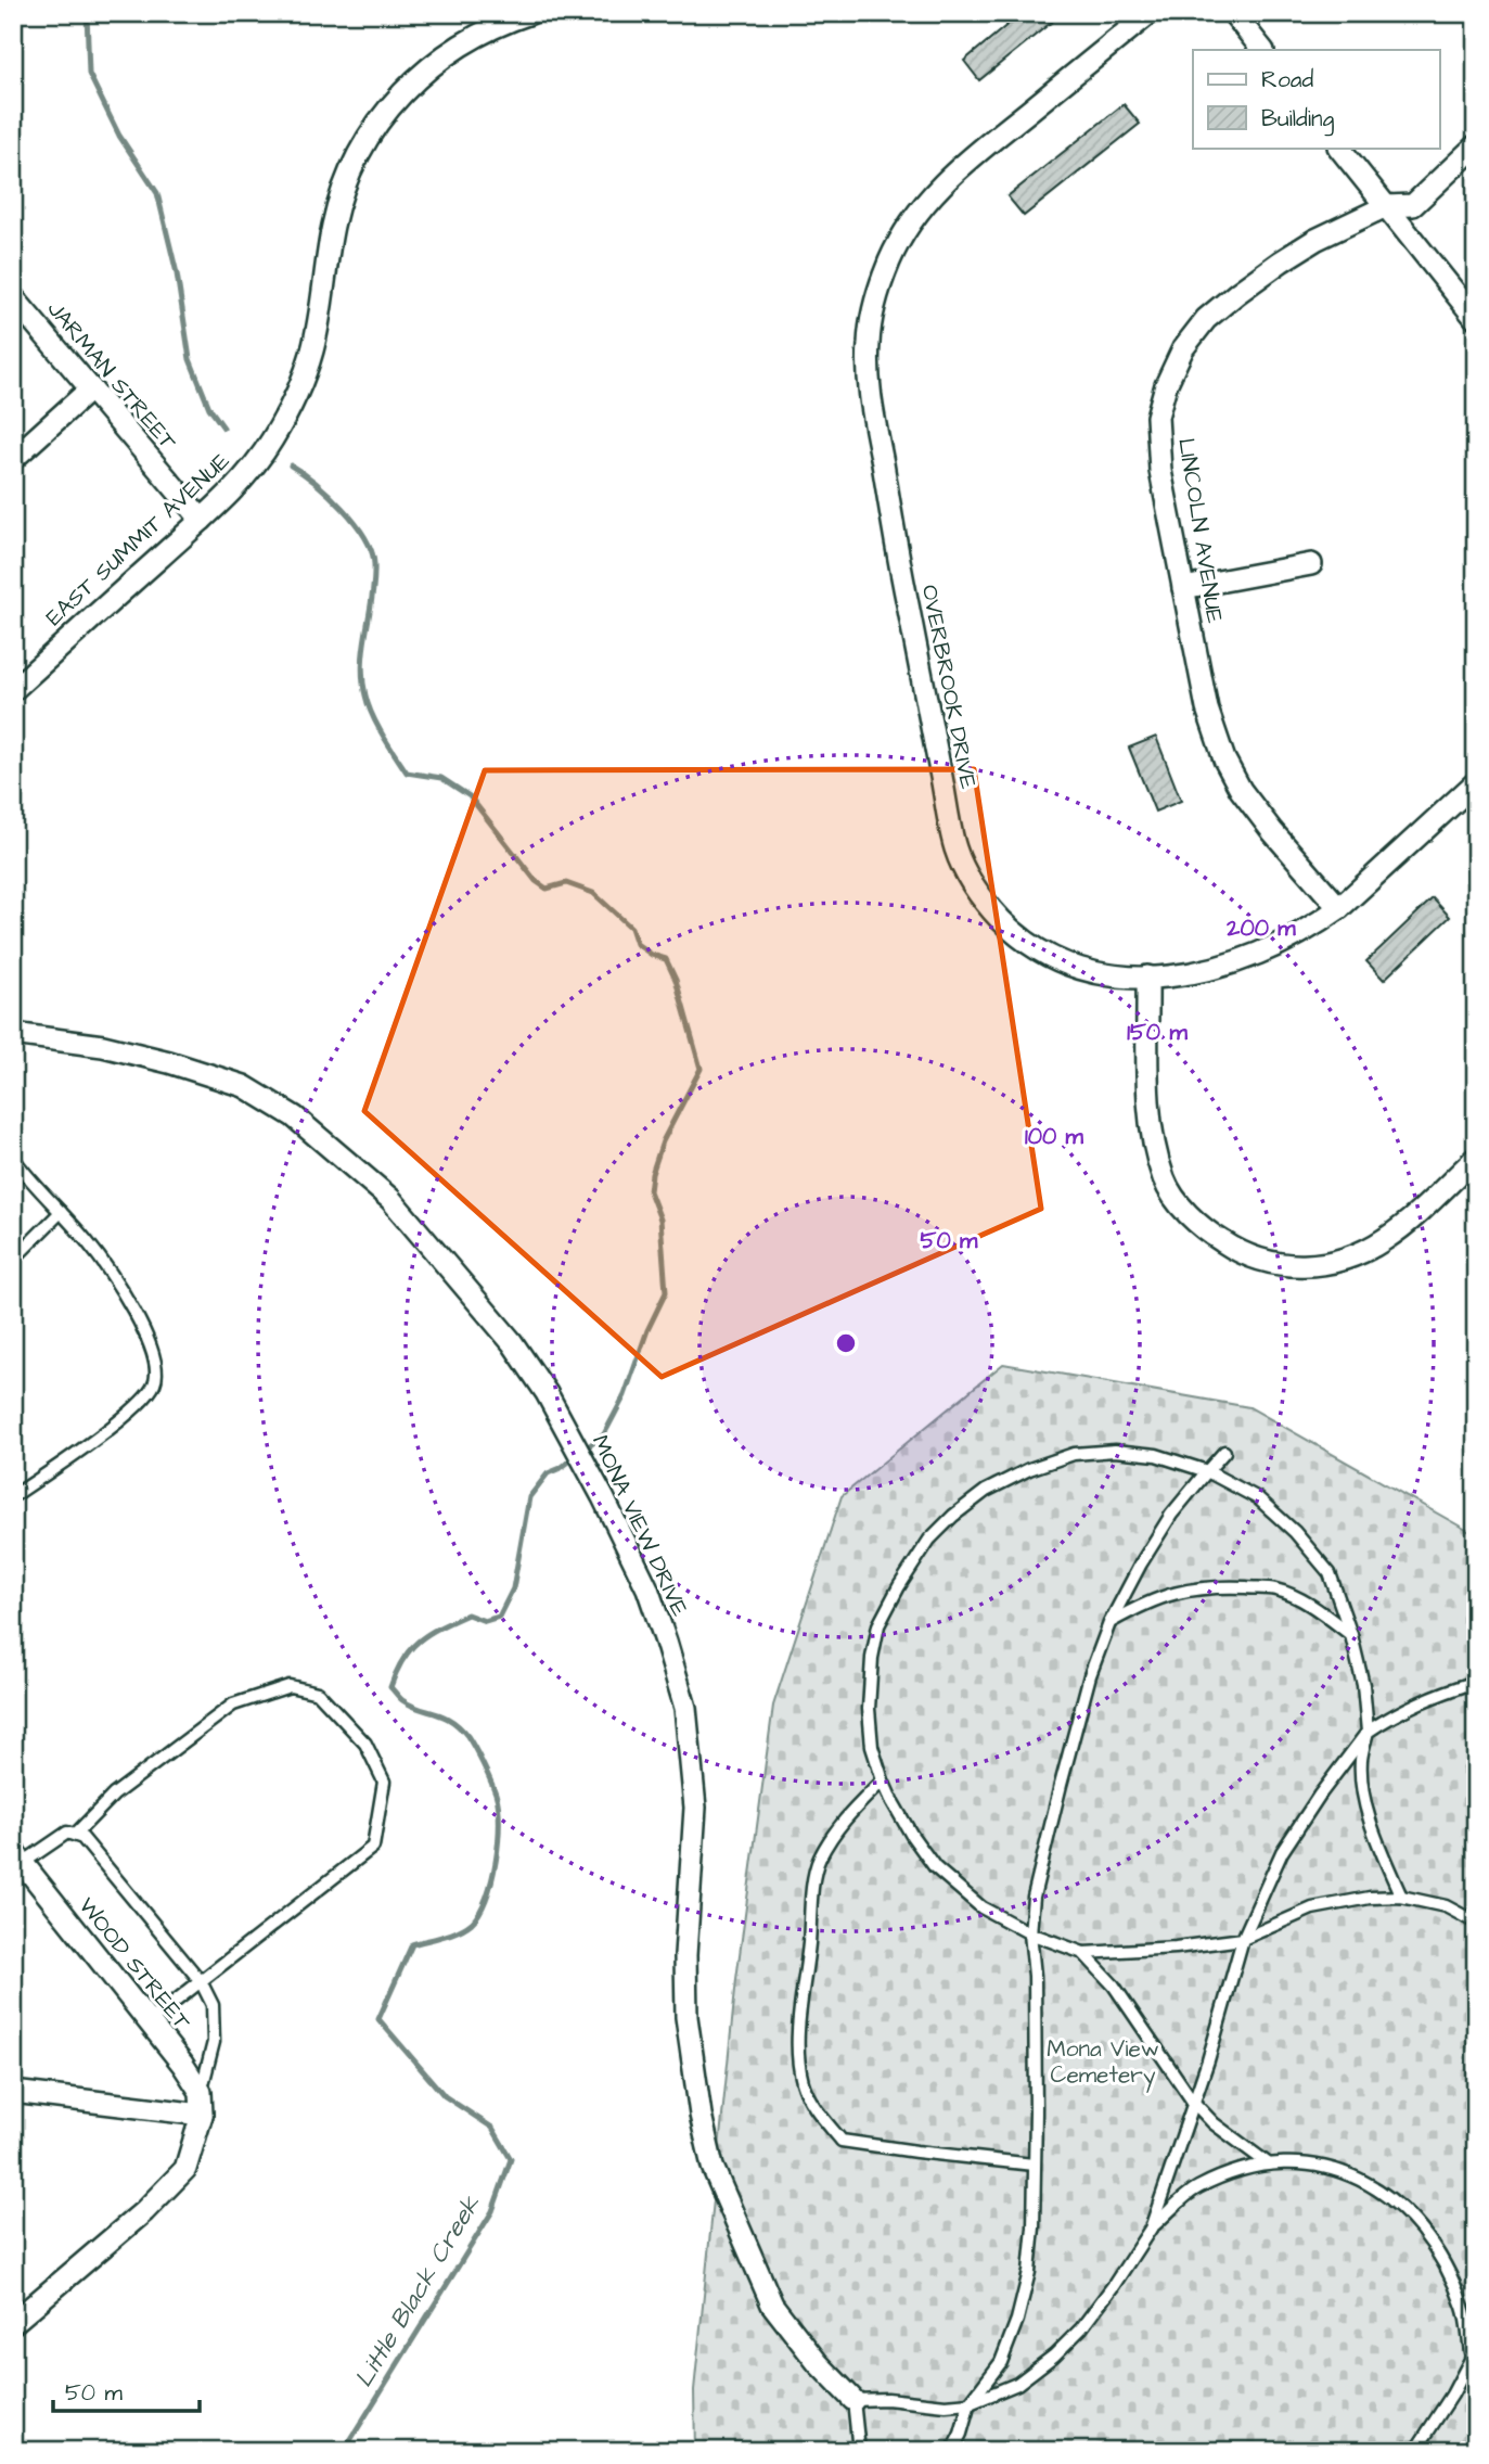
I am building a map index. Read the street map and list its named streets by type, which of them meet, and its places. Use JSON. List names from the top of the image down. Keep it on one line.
{"streets":{"street":["JARMAN STREET","LINCOLN AVENUE","EAST SUMMIT AVENUE","OVERBROOK DRIVE","MONA VIEW DRIVE","WOOD STREET"]},"crossings":[["JARMAN STREET","EAST SUMMIT AVENUE"],["LINCOLN AVENUE","OVERBROOK DRIVE"]],"water":["Little Black Creek"],"parks":["Mona View Cemetery"],"legend":["Road","Building"],"scale_bar":"50 m","rings":["200 m","150 m","100 m","50 m"]}
